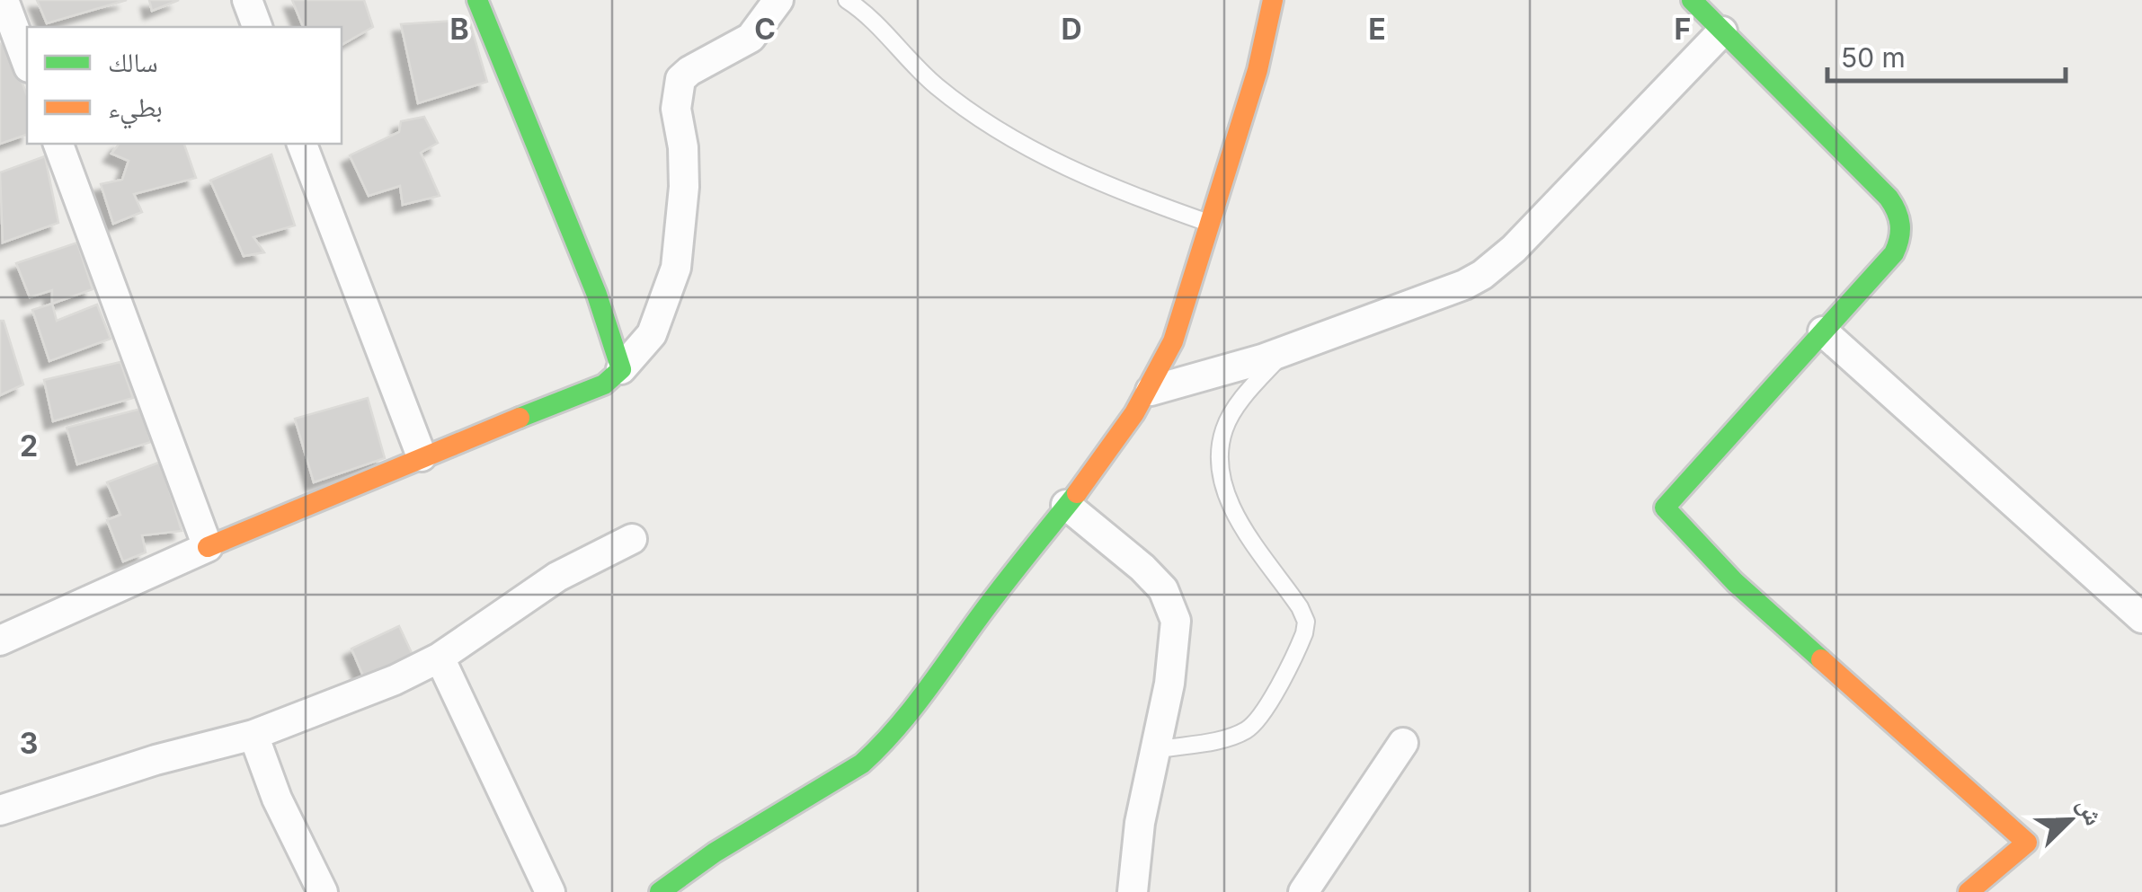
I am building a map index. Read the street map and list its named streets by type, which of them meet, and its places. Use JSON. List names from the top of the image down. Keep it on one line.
{"legend":["سالك","بطيء"],"scale_bar":"50 m","north":"top right","grid":{"columns":["B","C","D","E","F"],"rows":["2","3"]}}
